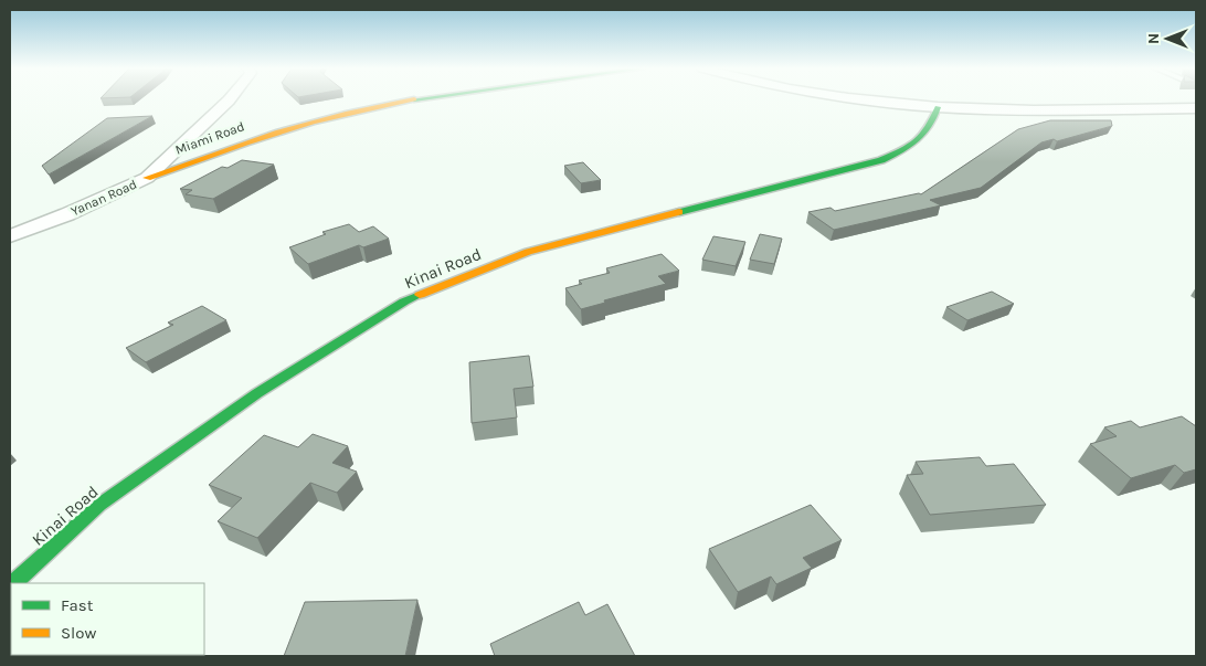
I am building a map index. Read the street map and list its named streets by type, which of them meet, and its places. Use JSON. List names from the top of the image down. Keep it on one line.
{"streets":{"street":["Miami Road","Yanan Road","Kinai Road"]},"crossings":[["Miami Road","Yanan Road"]],"legend":["Fast","Slow"],"north":"left"}
